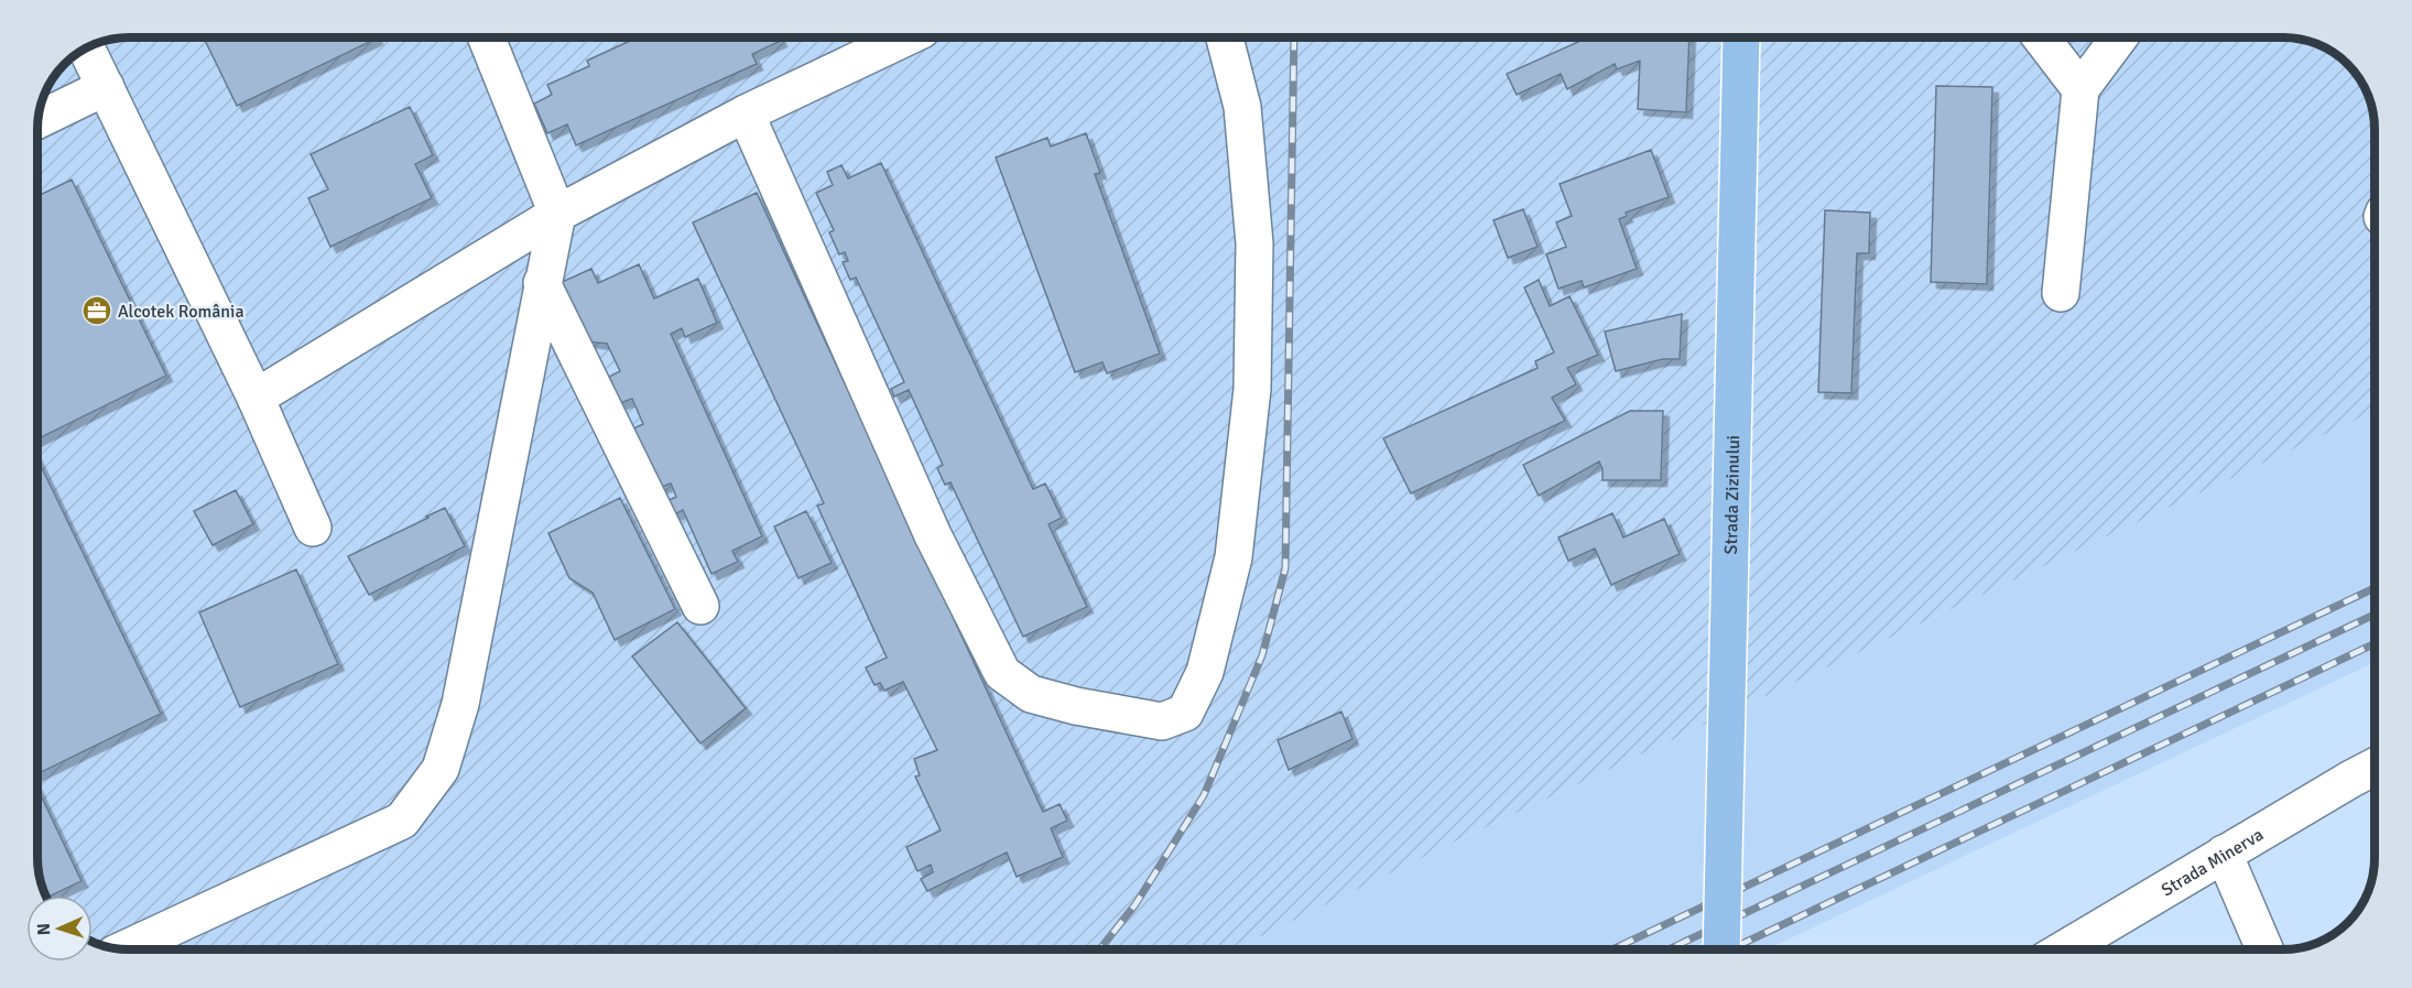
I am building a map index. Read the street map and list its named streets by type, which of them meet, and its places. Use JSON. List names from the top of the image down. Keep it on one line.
{"streets":{"main road":["Strada Zizinului"],"street":["Strada Minerva"]},"places":{"office":["Alcotek România"]},"north":"left"}
